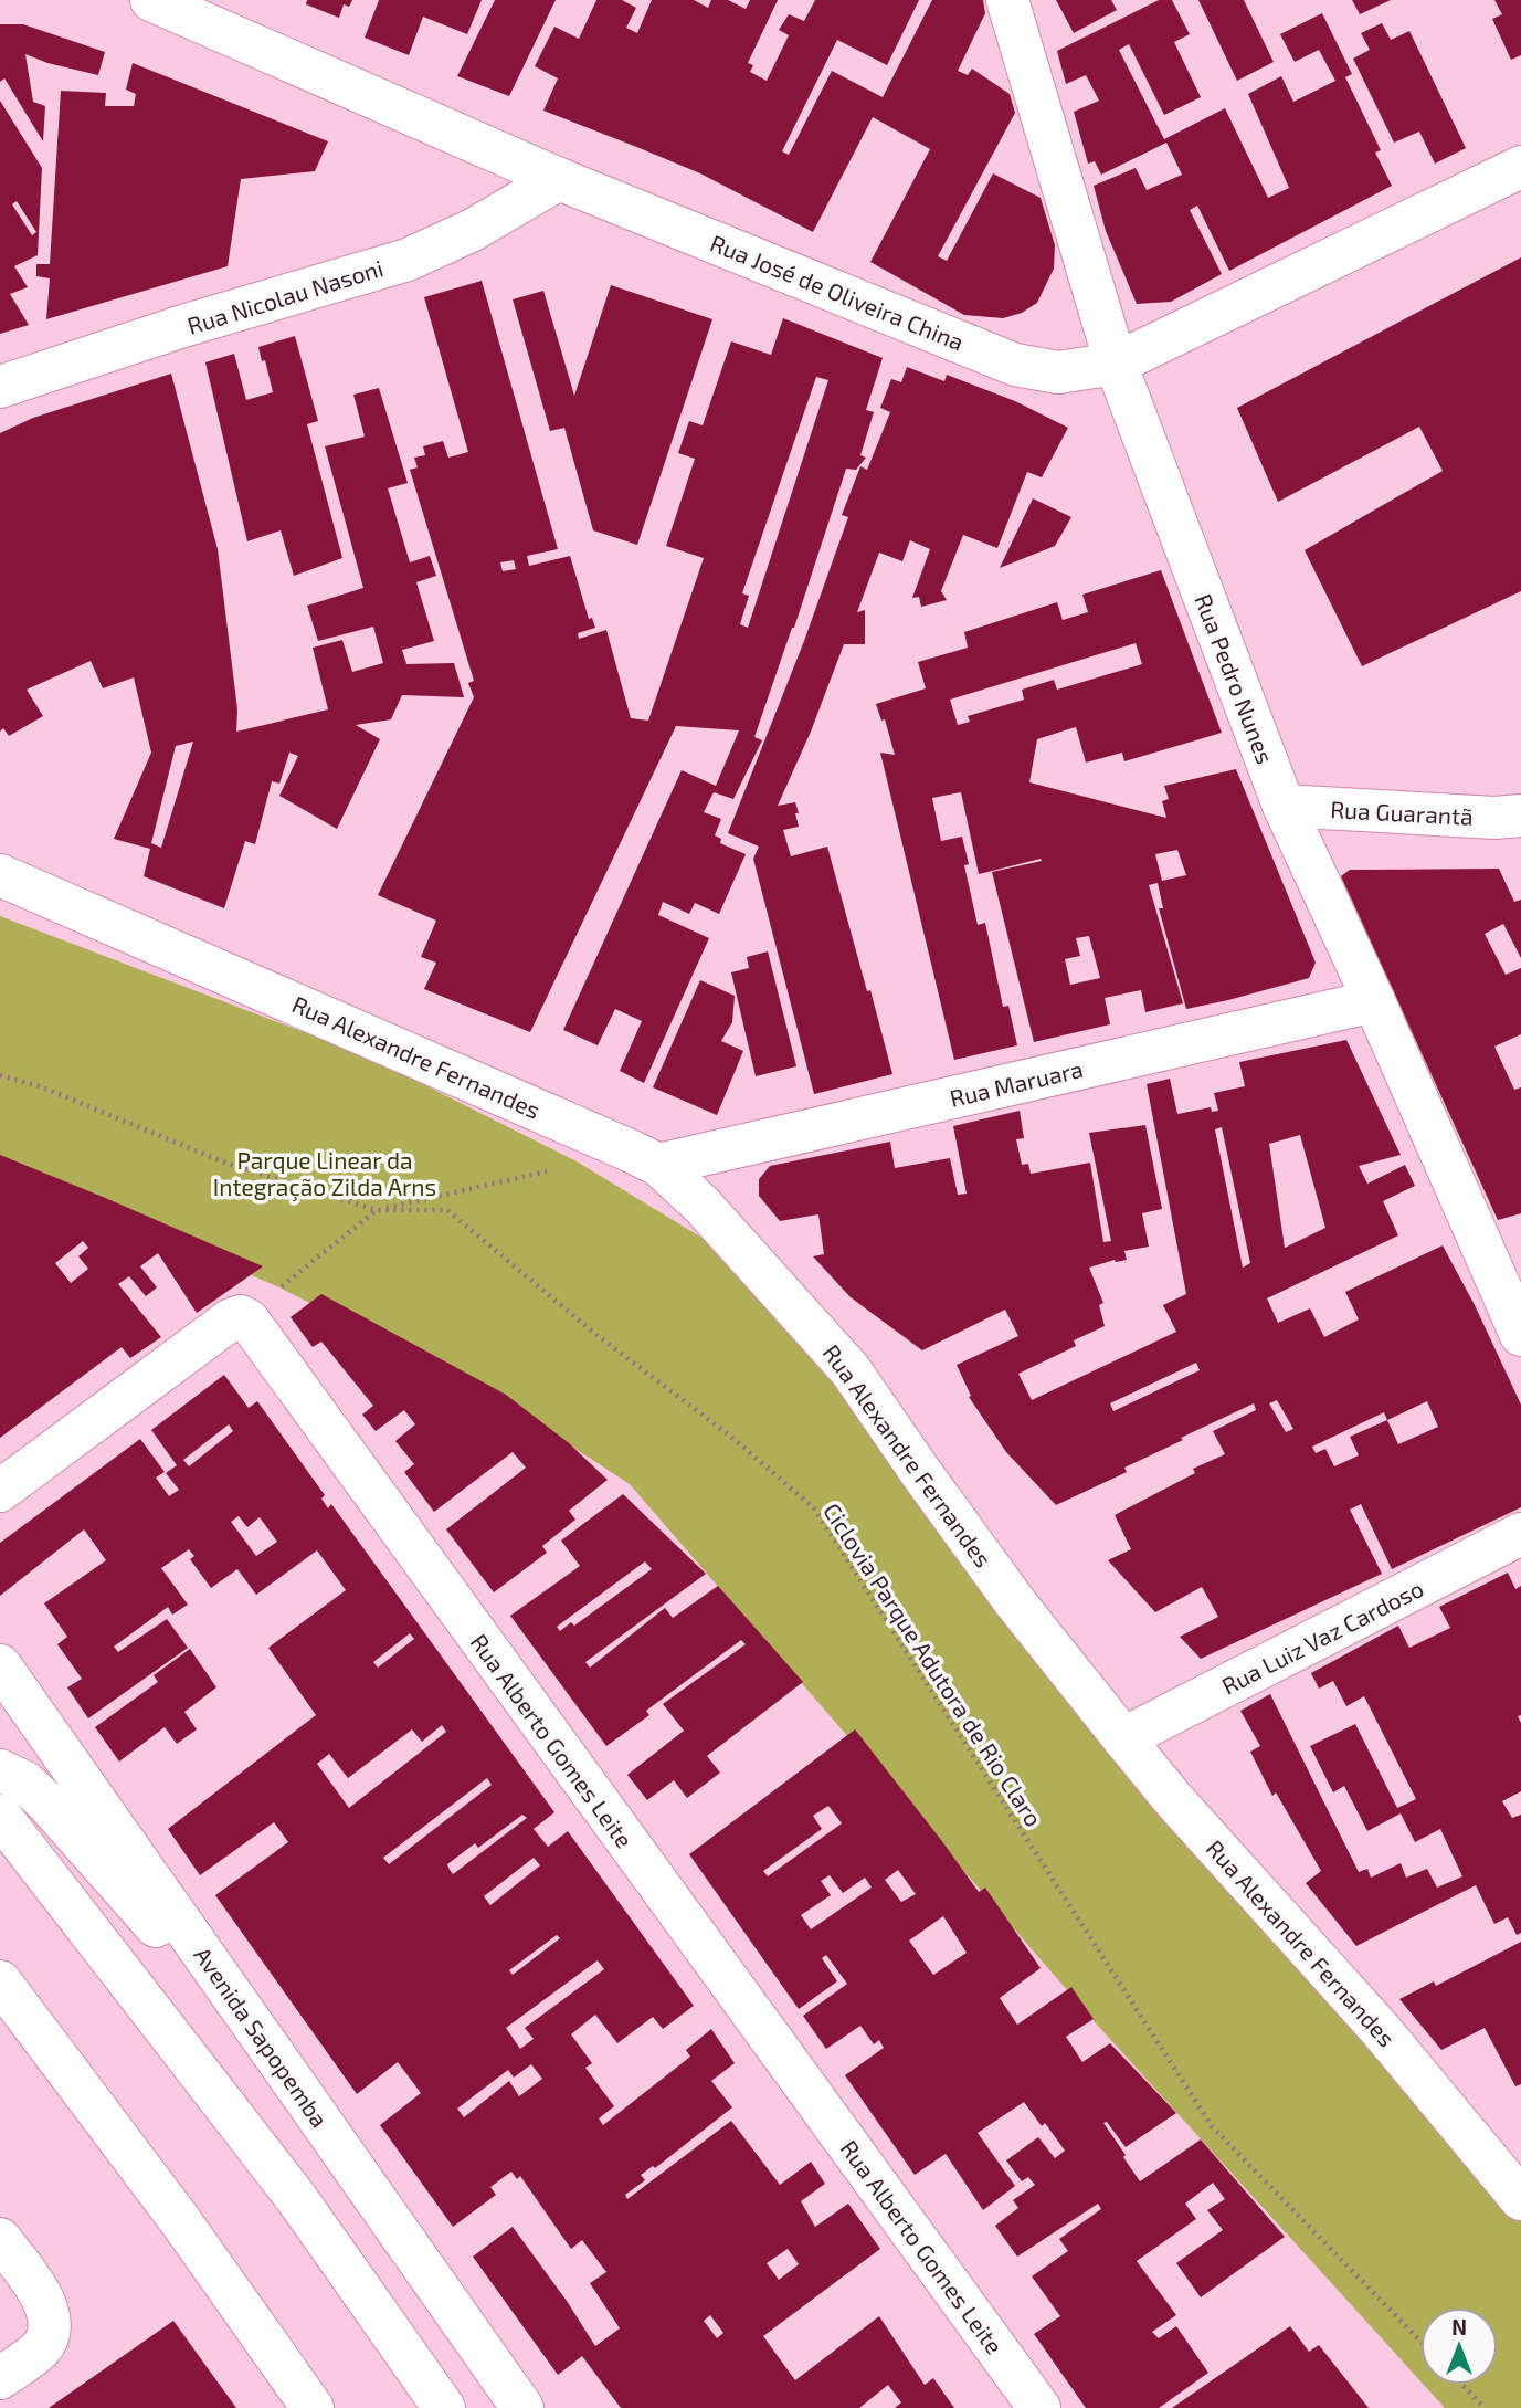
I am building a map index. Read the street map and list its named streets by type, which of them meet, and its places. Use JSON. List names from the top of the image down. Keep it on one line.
{"streets":{"street":["Rua José de Oliveira China","Rua Nicolau Nasoni","Rua Pedro Nunes","Rua Guarantã","Rua Alexandre Fernandes","Rua Maruara","Rua Luiz Vaz Cardoso","Rua Alberto Gomes Leite","Avenida Sapopemba"],"path":["Ciclovia Parque Adutora de Rio Claro"]},"crossings":[["Rua José de Oliveira China","Rua Nicolau Nasoni"],["Rua José de Oliveira China","Rua Pedro Nunes"],["Rua Pedro Nunes","Rua Guarantã"],["Rua Pedro Nunes","Rua Maruara"],["Rua Alexandre Fernandes","Rua Maruara"],["Rua Alexandre Fernandes","Rua Luiz Vaz Cardoso"]],"parks":["Parque Linear da Integração Zilda Arns"],"north":"top"}
